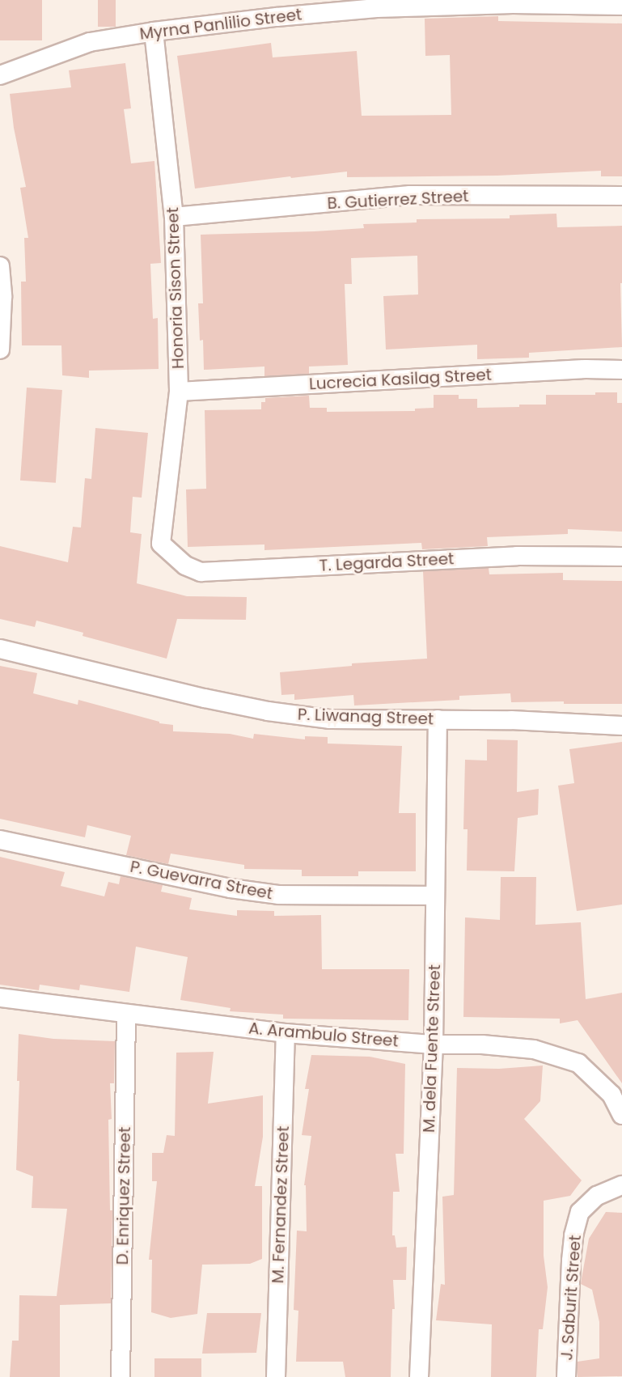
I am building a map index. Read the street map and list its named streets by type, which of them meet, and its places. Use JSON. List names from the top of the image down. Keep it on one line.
{"streets":{"street":["Myrna Panlilio Street","B. Gutierrez Street","Honoria Sison Street","Lucrecia Kasilag Street","T. Legarda Street","P. Liwanag Street","P. Guevarra Street","A. Arambulo Street","M. dela Fuente Street","D. Enriquez Street","M. Fernandez Street","J. Saburit Street"]},"crossings":[["Myrna Panlilio Street","Honoria Sison Street"],["B. Gutierrez Street","Honoria Sison Street"],["Honoria Sison Street","Lucrecia Kasilag Street"],["Honoria Sison Street","T. Legarda Street"],["P. Liwanag Street","M. dela Fuente Street"],["P. Guevarra Street","M. dela Fuente Street"],["A. Arambulo Street","M. dela Fuente Street"],["A. Arambulo Street","D. Enriquez Street"],["A. Arambulo Street","M. Fernandez Street"]]}
